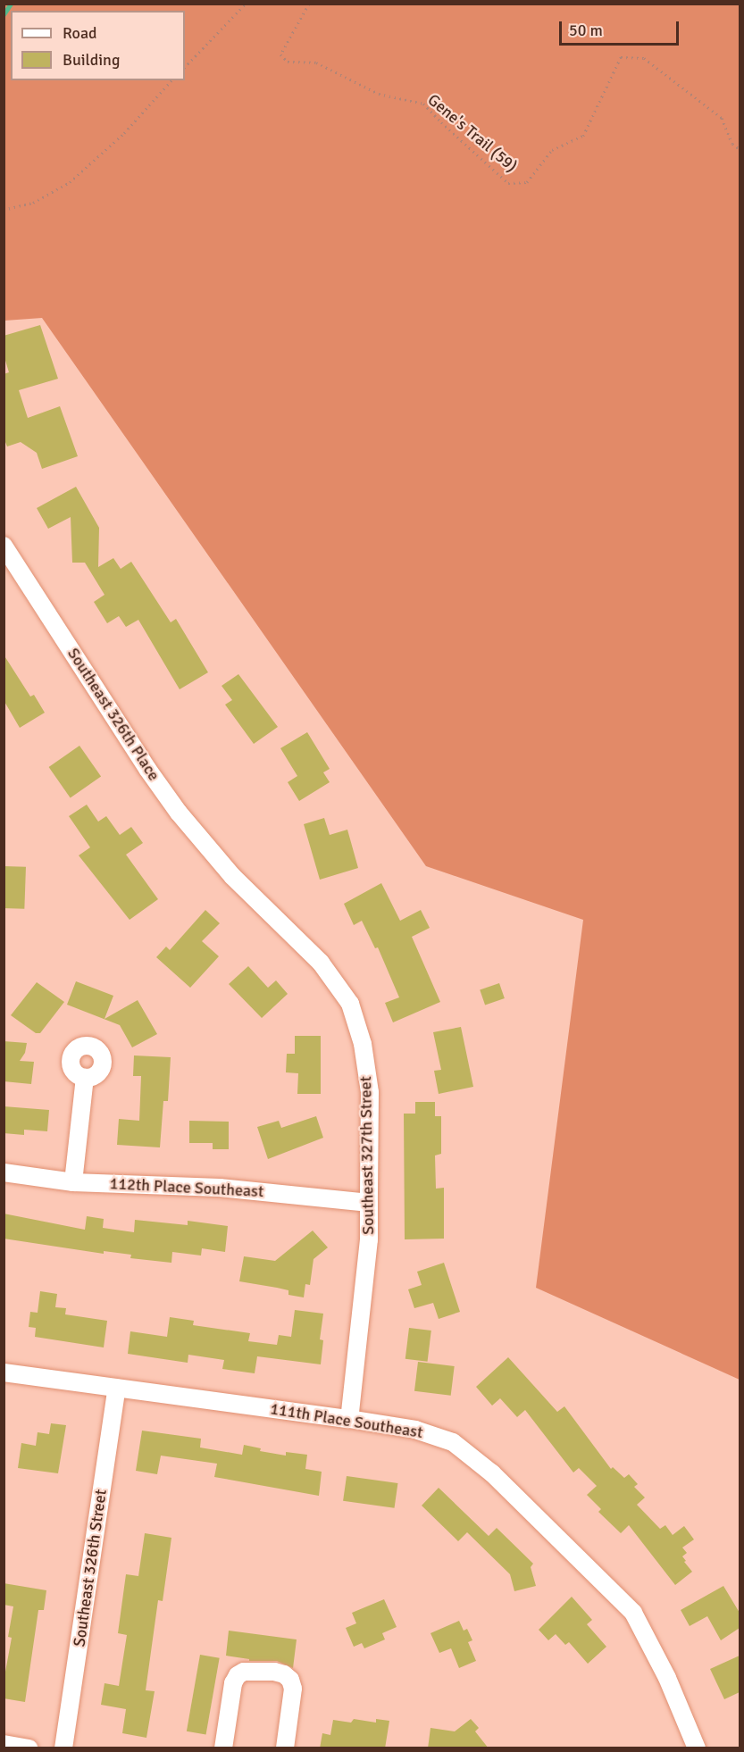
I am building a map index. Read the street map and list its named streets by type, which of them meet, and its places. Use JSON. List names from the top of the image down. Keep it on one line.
{"streets":{"street":["Southeast 326th Place","Southeast 327th Street","112th Place Southeast","111th Place Southeast","Southeast 326th Street"],"path":["Gene's Trail (59)"]},"crossings":[["Southeast 326th Place","Southeast 327th Street"],["Southeast 327th Street","112th Place Southeast"],["Southeast 327th Street","111th Place Southeast"],["111th Place Southeast","Southeast 326th Street"]],"legend":["Road","Building"],"scale_bar":"50 m"}
